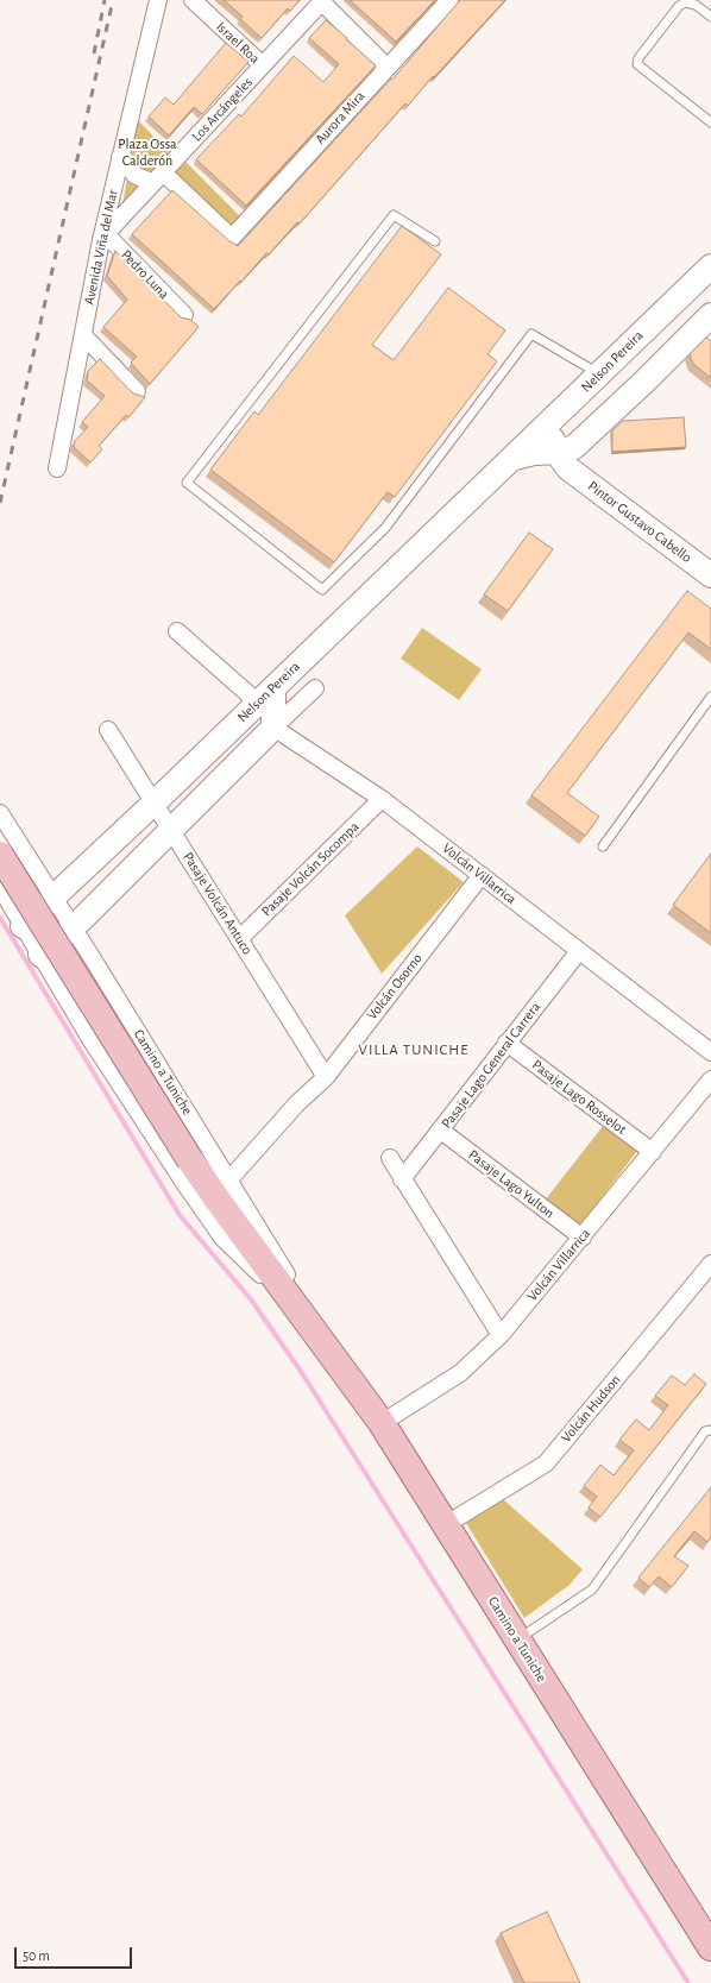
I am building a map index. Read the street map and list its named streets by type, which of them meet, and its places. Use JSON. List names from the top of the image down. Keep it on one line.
{"streets":{"main road":["Camino a Tuniche"],"street":["Israel Roa","Los Arcángeles","Aurora Mira","Avenida Viña del Mar","Pedro Luna","Nelson Pereira","Pintor Gustavo Cabello","Pasaje Volcán Socompa","Volcán Villarrica","Pasaje Volcán Antuco","Volcán Osorno","Pasaje Lago General Carrera","Pasaje Lago Rosselot","Pasaje Lago Yulton","Volcán Hudson"]},"crossings":[["Israel Roa","Los Arcángeles"],["Los Arcángeles","Aurora Mira"],["Los Arcángeles","Avenida Viña del Mar"],["Los Arcángeles","Pedro Luna"],["Avenida Viña del Mar","Pedro Luna"],["Nelson Pereira","Volcán Villarrica"],["Nelson Pereira","Pasaje Volcán Antuco"],["Nelson Pereira","Camino a Tuniche"],["Pasaje Volcán Socompa","Volcán Villarrica"],["Pasaje Volcán Socompa","Pasaje Volcán Antuco"],["Volcán Villarrica","Volcán Osorno"],["Volcán Villarrica","Pasaje Lago General Carrera"],["Volcán Villarrica","Camino a Tuniche"],["Volcán Villarrica","Pasaje Lago Rosselot"],["Volcán Villarrica","Pasaje Lago Yulton"],["Pasaje Volcán Antuco","Volcán Osorno"],["Volcán Osorno","Camino a Tuniche"],["Pasaje Lago General Carrera","Pasaje Lago Rosselot"],["Pasaje Lago General Carrera","Pasaje Lago Yulton"],["Camino a Tuniche","Volcán Hudson"]],"districts":["VILLA TUNICHE"],"parks":["Plaza Ossa Calderón"],"scale_bar":"50 m"}
